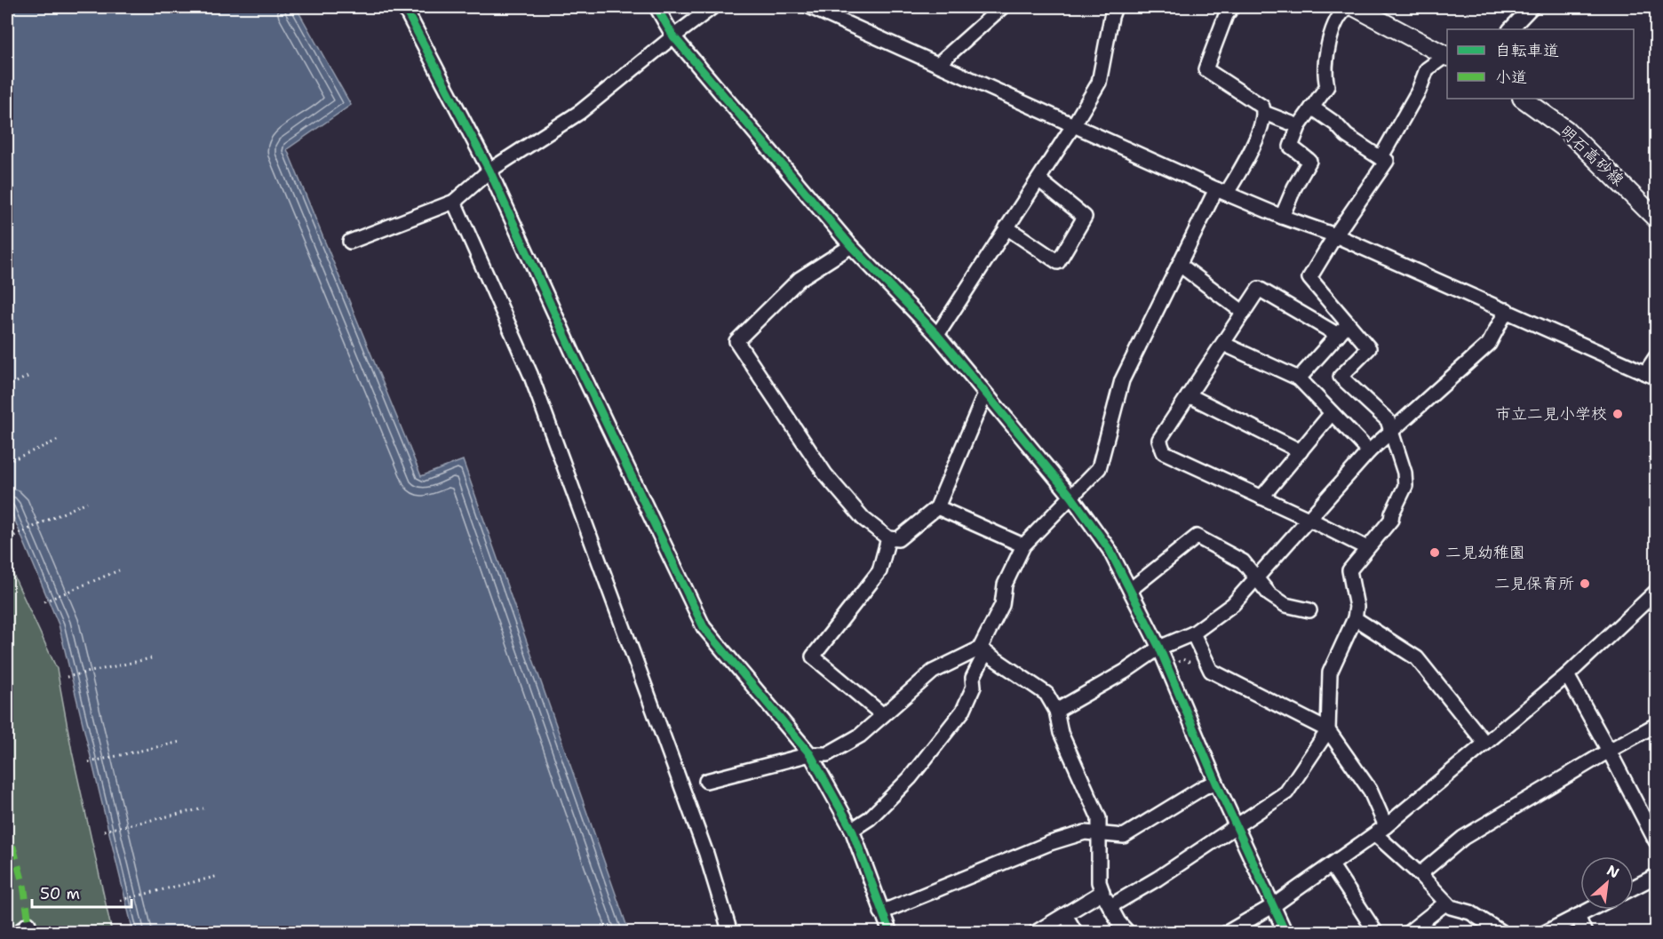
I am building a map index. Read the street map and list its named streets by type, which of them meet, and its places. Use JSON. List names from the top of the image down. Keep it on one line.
{"streets":{"main road":["明石高砂線"]},"places":["市立二見小学校","二見幼稚園","二見保育所"],"legend":["自転車道","小道"],"scale_bar":"50 m","north":"top right"}
